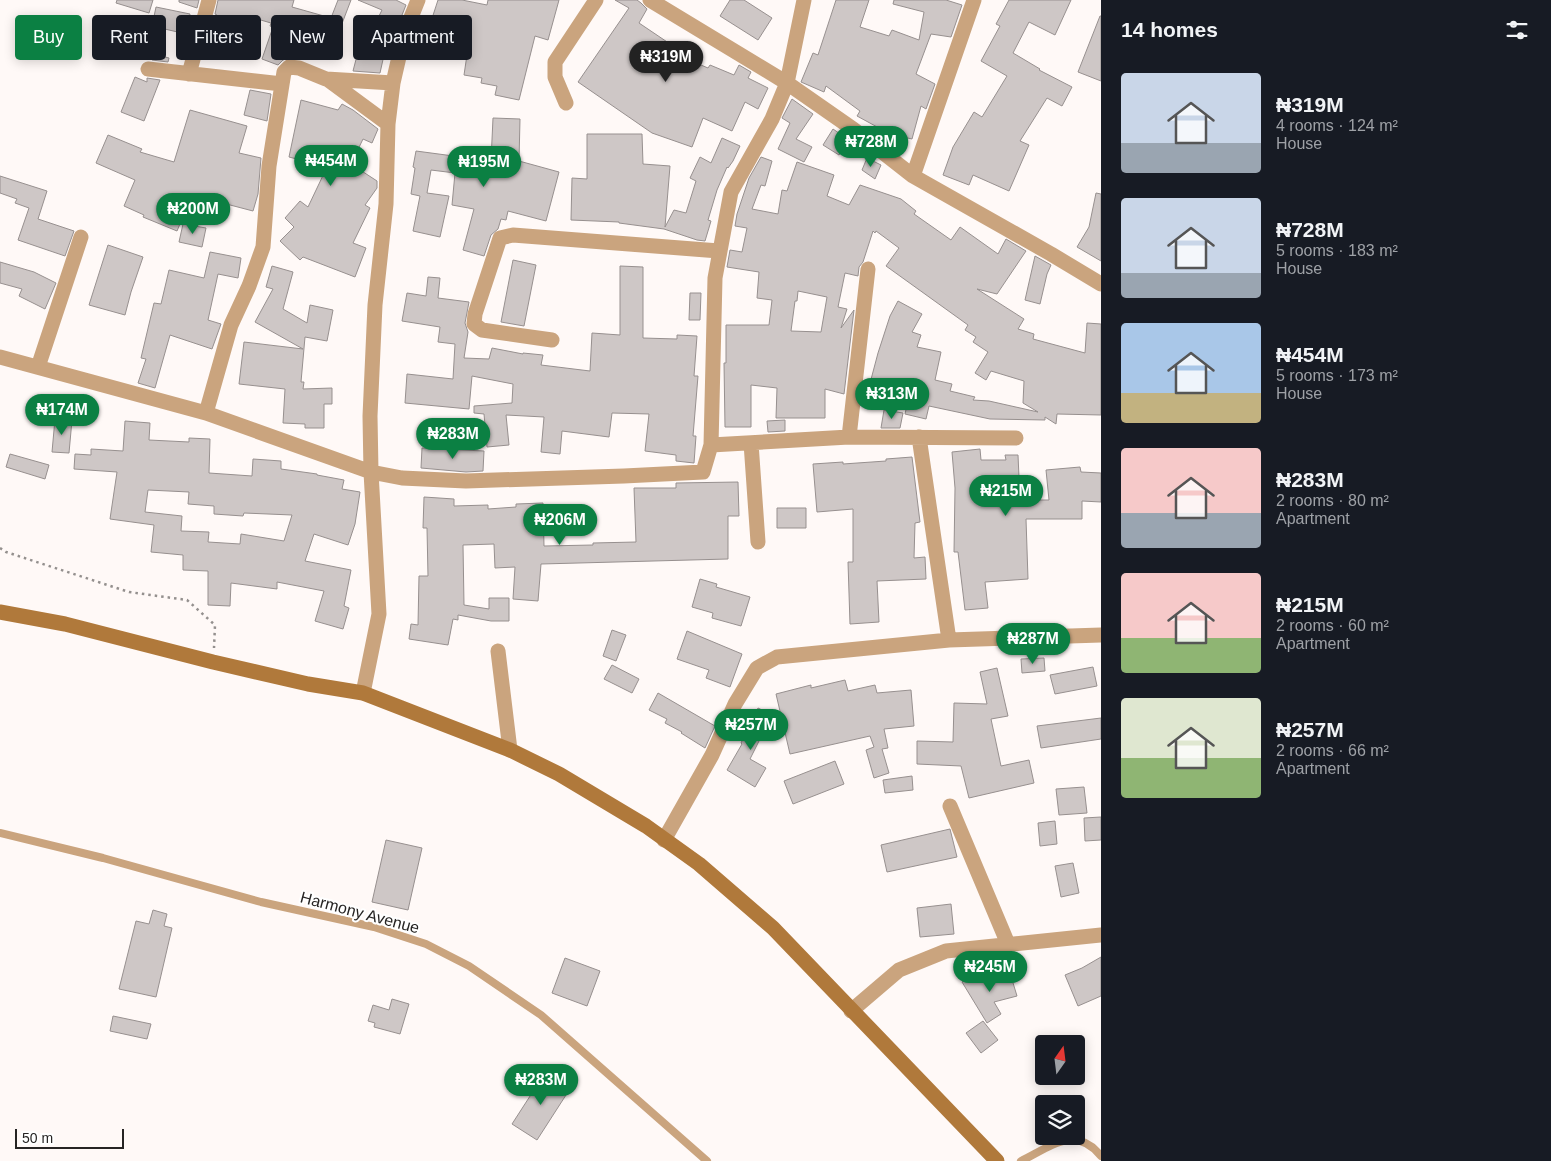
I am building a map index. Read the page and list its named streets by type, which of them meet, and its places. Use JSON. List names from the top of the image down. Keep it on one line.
{"streets":{"lane":["Harmony Avenue"]},"scale_bar":"50 m","north":"top","page":{"heading":"14 homes","chip":["Buy","Rent","Filters","New","Apartment"],"price":["₦319M","₦728M","₦454M","₦195M","₦200M","₦313M","₦174M","₦283M","₦215M","₦206M","₦287M","₦257M","₦245M","₦283M"],"list":[{"name":"₦319M","note":"4 rooms · 124 m² · House"},{"name":"₦728M","note":"5 rooms · 183 m² · House"},{"name":"₦454M","note":"5 rooms · 173 m² · House"},{"name":"₦283M","note":"2 rooms · 80 m² · Apartment"},{"name":"₦215M","note":"2 rooms · 60 m² · Apartment"},{"name":"₦257M","note":"2 rooms · 66 m² · Apartment"}],"scale":"50 m"}}
